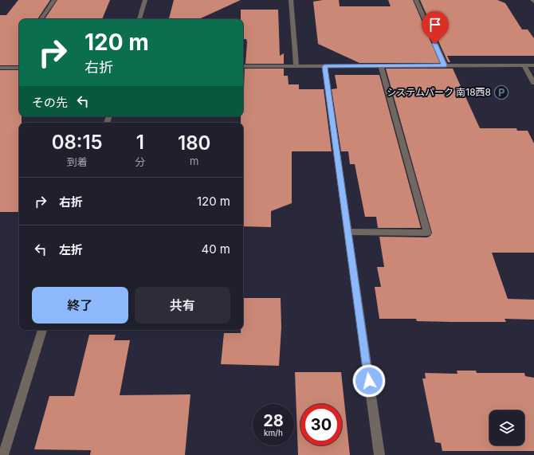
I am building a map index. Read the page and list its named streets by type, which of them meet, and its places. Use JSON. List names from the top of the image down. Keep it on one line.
{"places":{"parking":["システムパーク 南18西8"]},"page":{"turn":["120 m","右折"],"then":"その先","eta":["08:15","到着","1","分","180","m"],"list":[{"name":"右折","value":"120 m"},{"name":"左折","value":"40 m"}],"buttons":["終了","共有"],"speed":"28 km/h","limit":"30"}}
